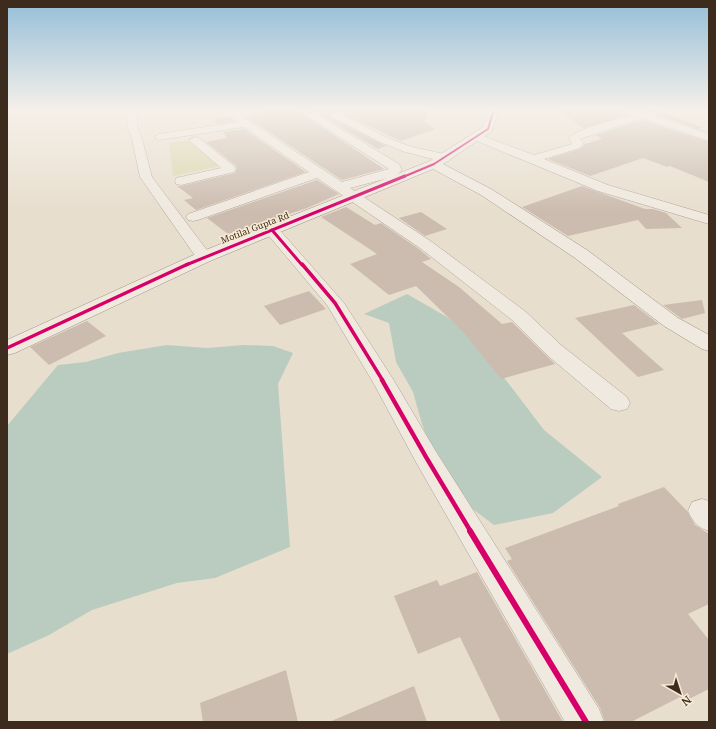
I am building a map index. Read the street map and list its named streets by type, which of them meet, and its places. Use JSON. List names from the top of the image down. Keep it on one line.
{"streets":{"street":["Motilal Gupta Rd"]},"north":"bottom right"}
